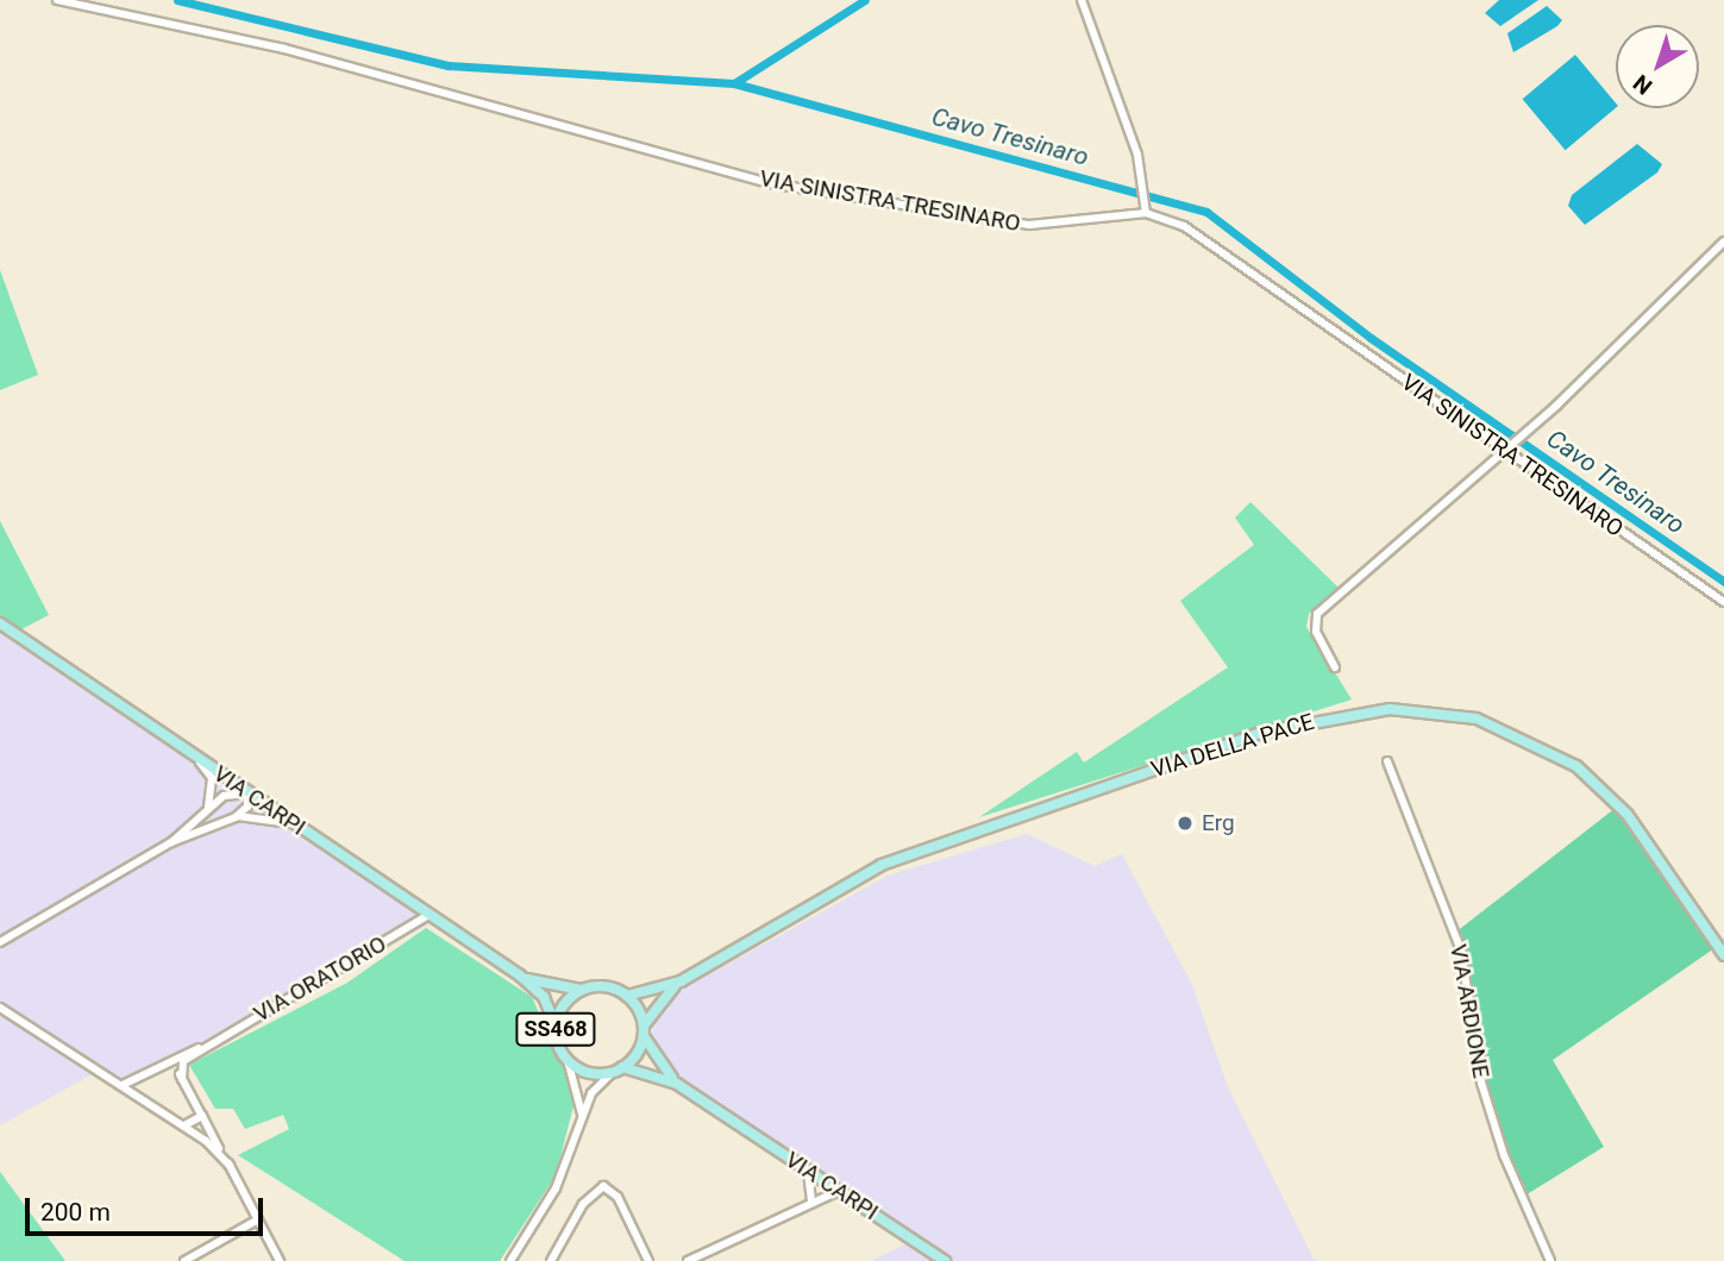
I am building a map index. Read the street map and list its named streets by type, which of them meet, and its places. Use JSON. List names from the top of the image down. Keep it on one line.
{"streets":{"main road":["VIA DELLA PACE","VIA CARPI","SS468"],"street":["VIA SINISTRA TRESINARO","VIA ORATORIO","VIA ARDIONE"]},"crossings":[["VIA DELLA PACE","VIA CARPI"],["VIA DELLA PACE","SS468"],["VIA CARPI","VIA ORATORIO"],["VIA CARPI","SS468"]],"water":["Cavo Tresinaro"],"places":["Erg"],"scale_bar":"200 m","north":"bottom left"}
